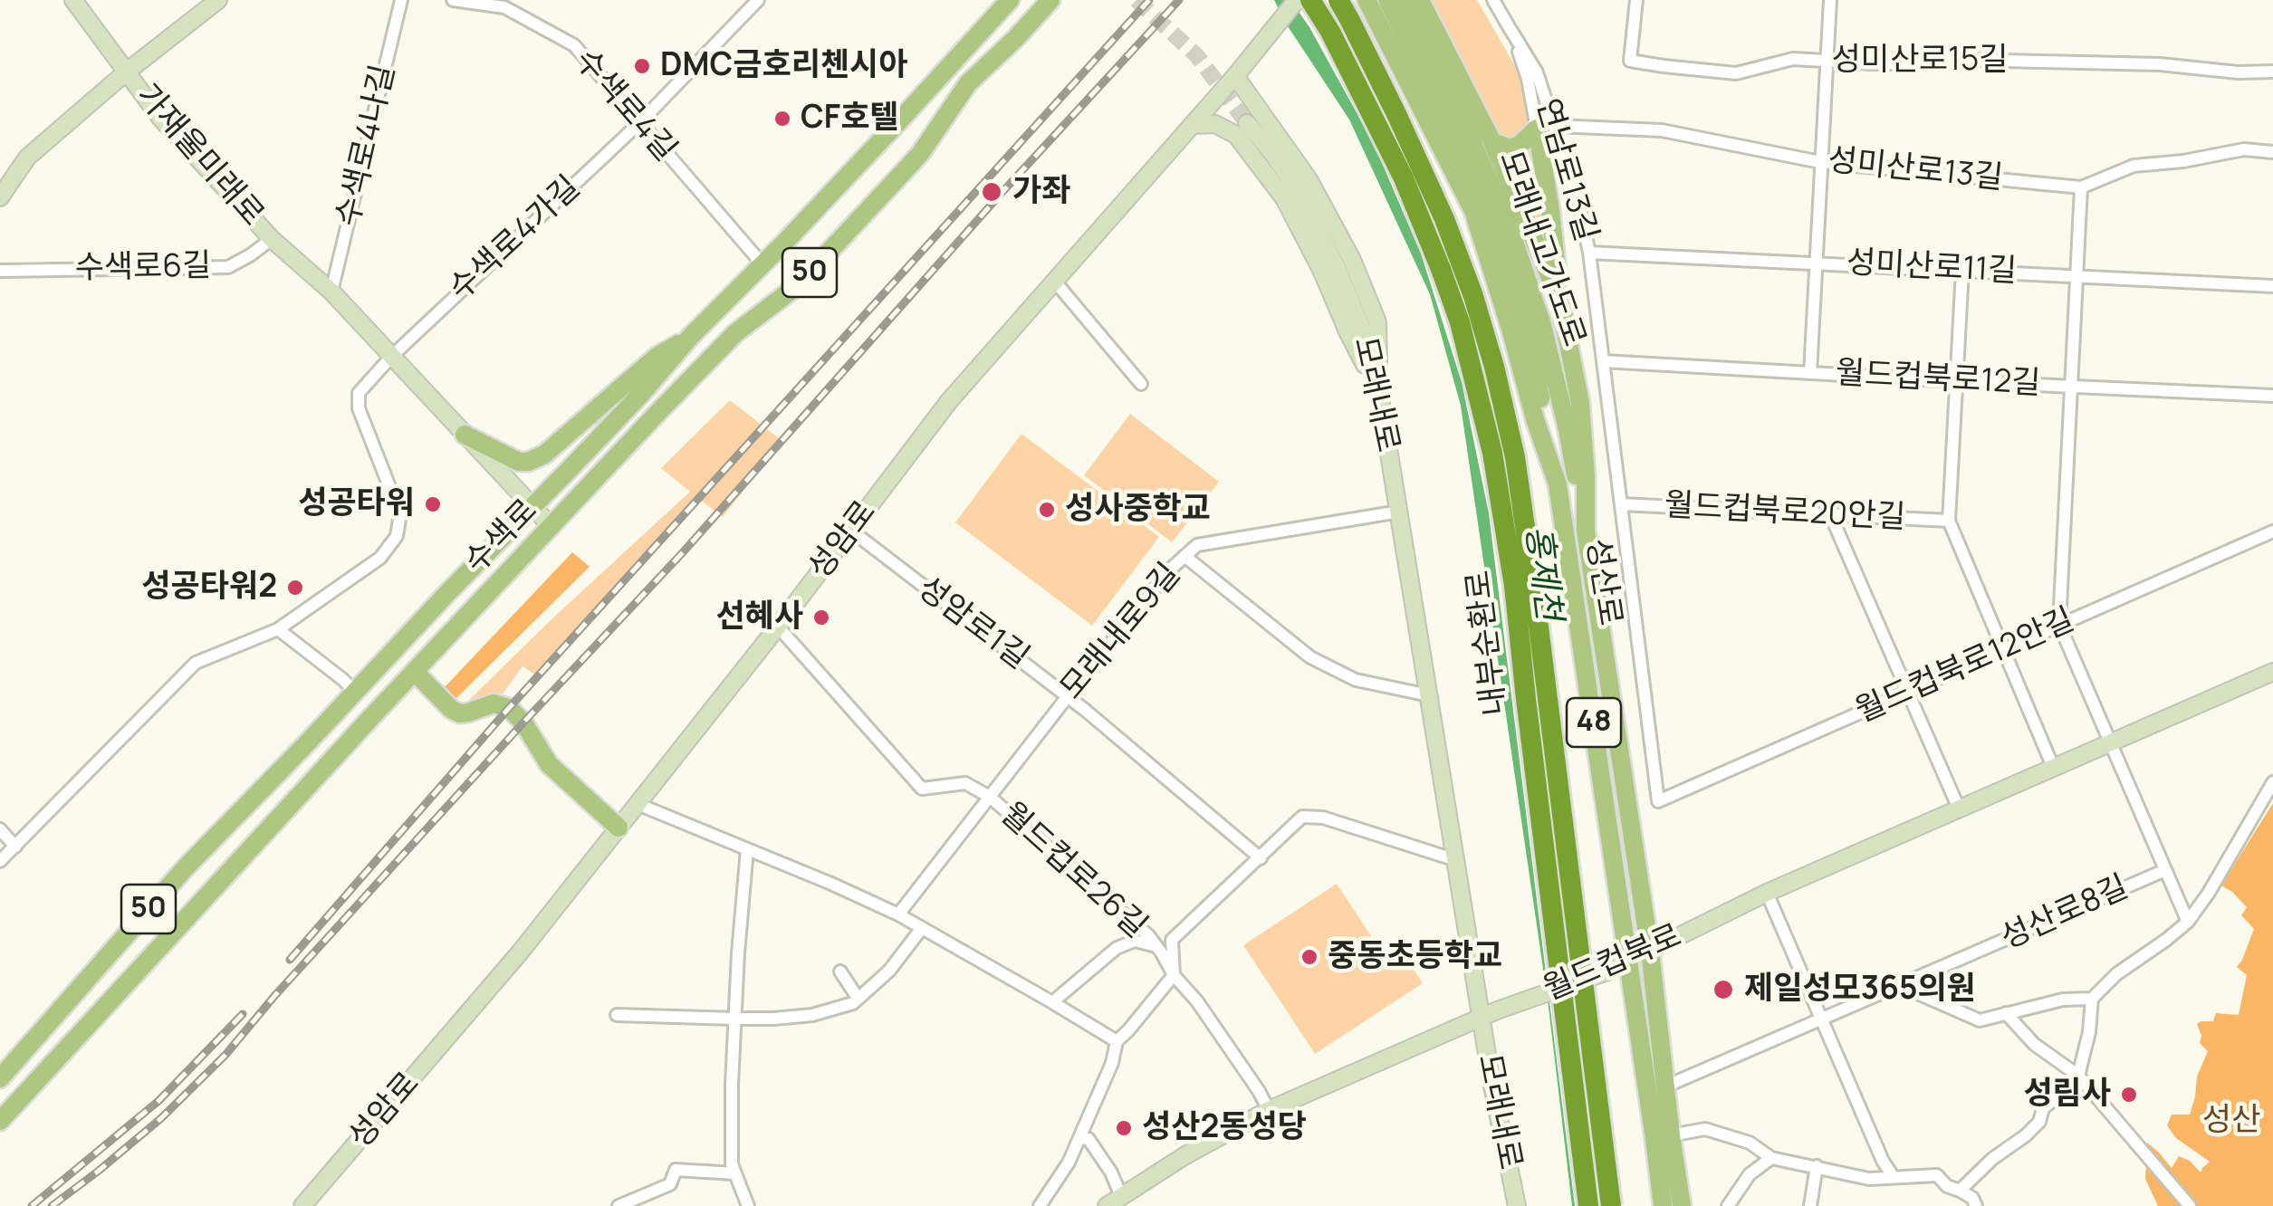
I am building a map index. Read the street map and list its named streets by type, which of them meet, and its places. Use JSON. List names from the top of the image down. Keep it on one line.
{"streets":{"highway":["내부순환로"],"main road":["가재울미래로","모래내고가도로","50","모래내로","수색로","성암로","성산로","48","월드컵북로"],"street":["성미산로15길","수색로4길","수색로4나길","연남로13길","성미산로13길","수색로4가길","수색로6길","성미산로11길","월드컵북로12길","월드컵북로20안길","성암로1길","모래내로9길","월드컵북로12안길","월드컵로26길","성산로8길"]},"crossings":[["수색로4길","수색로4가길"],["수색로4길","수색로"],["가재울미래로","수색로6길"],["연남로13길","성미산로13길"],["연남로13길","성미산로11길"],["연남로13길","월드컵북로12길"],["연남로13길","월드컵북로20안길"],["연남로13길","월드컵북로12안길"],["모래내고가도로","성산로"],["모래내로","모래내로9길"],["모래내로","월드컵북로"],["성암로","성암로1길"],["성산로","성산로8길"],["성산로","월드컵북로"],["성암로1길","모래내로9길"],["모래내로9길","월드컵로26길"],["월드컵로26길","월드컵북로"]],"water":["홍제천"],"parks":["성산"],"places":["DMC금호리첸시아","CF호텔","가좌","성공타워","성사중학교","성공타워2","선혜사","중동초등학교","제일성모365의원","성림사","성산2동성당"]}
